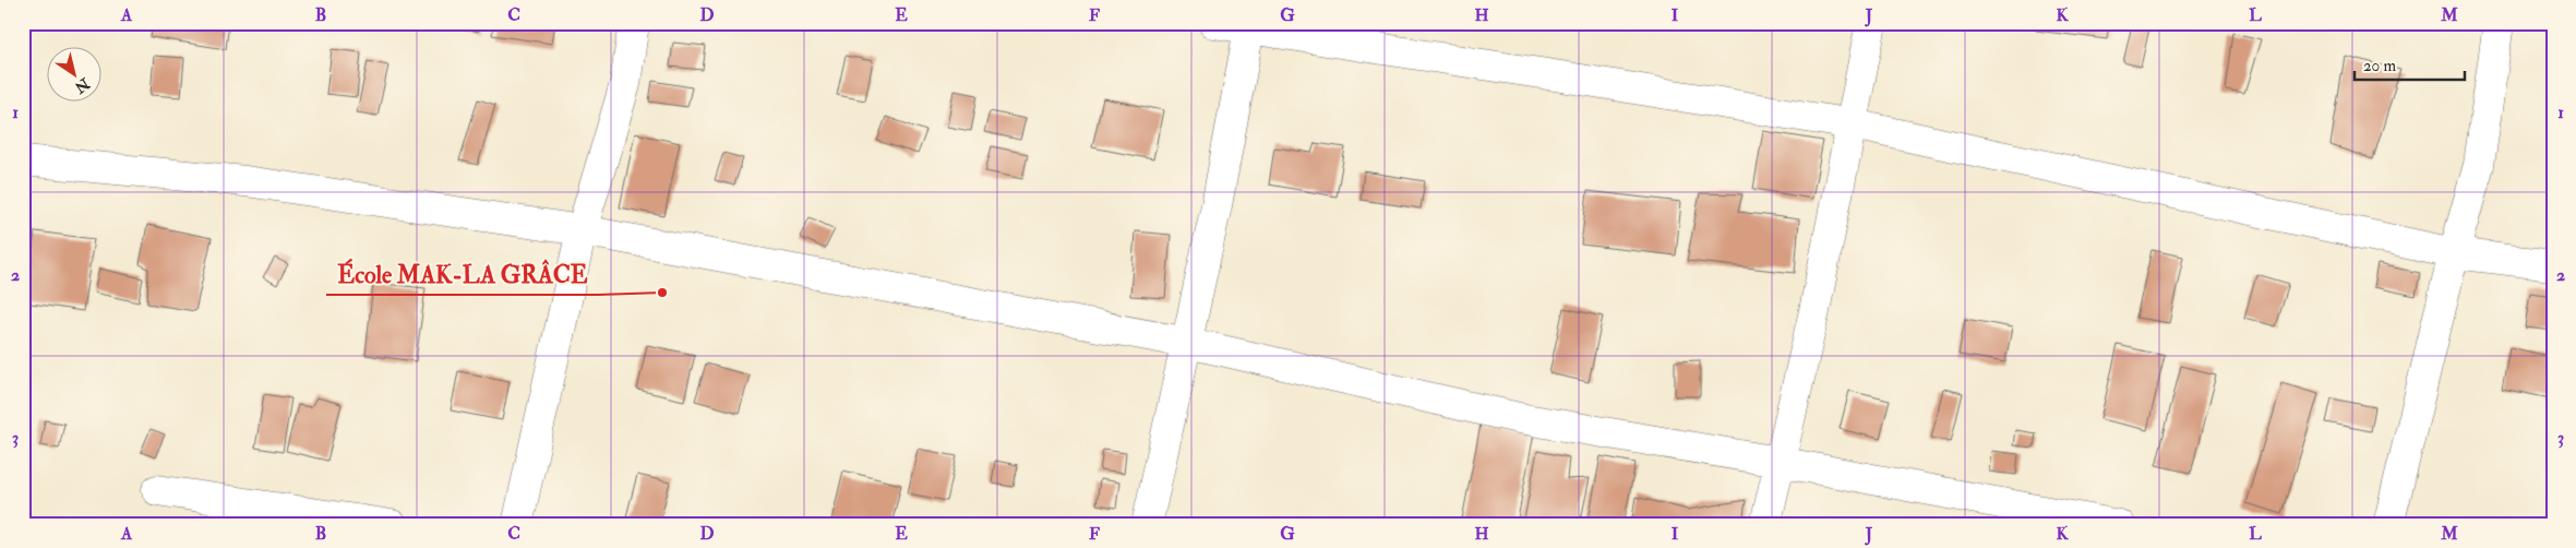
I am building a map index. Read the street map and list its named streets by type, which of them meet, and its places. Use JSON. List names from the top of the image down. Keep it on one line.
{"places":["École MAK-LA GRÂCE"],"scale_bar":"20 m","north":"bottom right","grid":{"columns":["A","B","C","D","E","F","G","H","I","J","K","L","M"],"rows":["1","2","3"]}}
